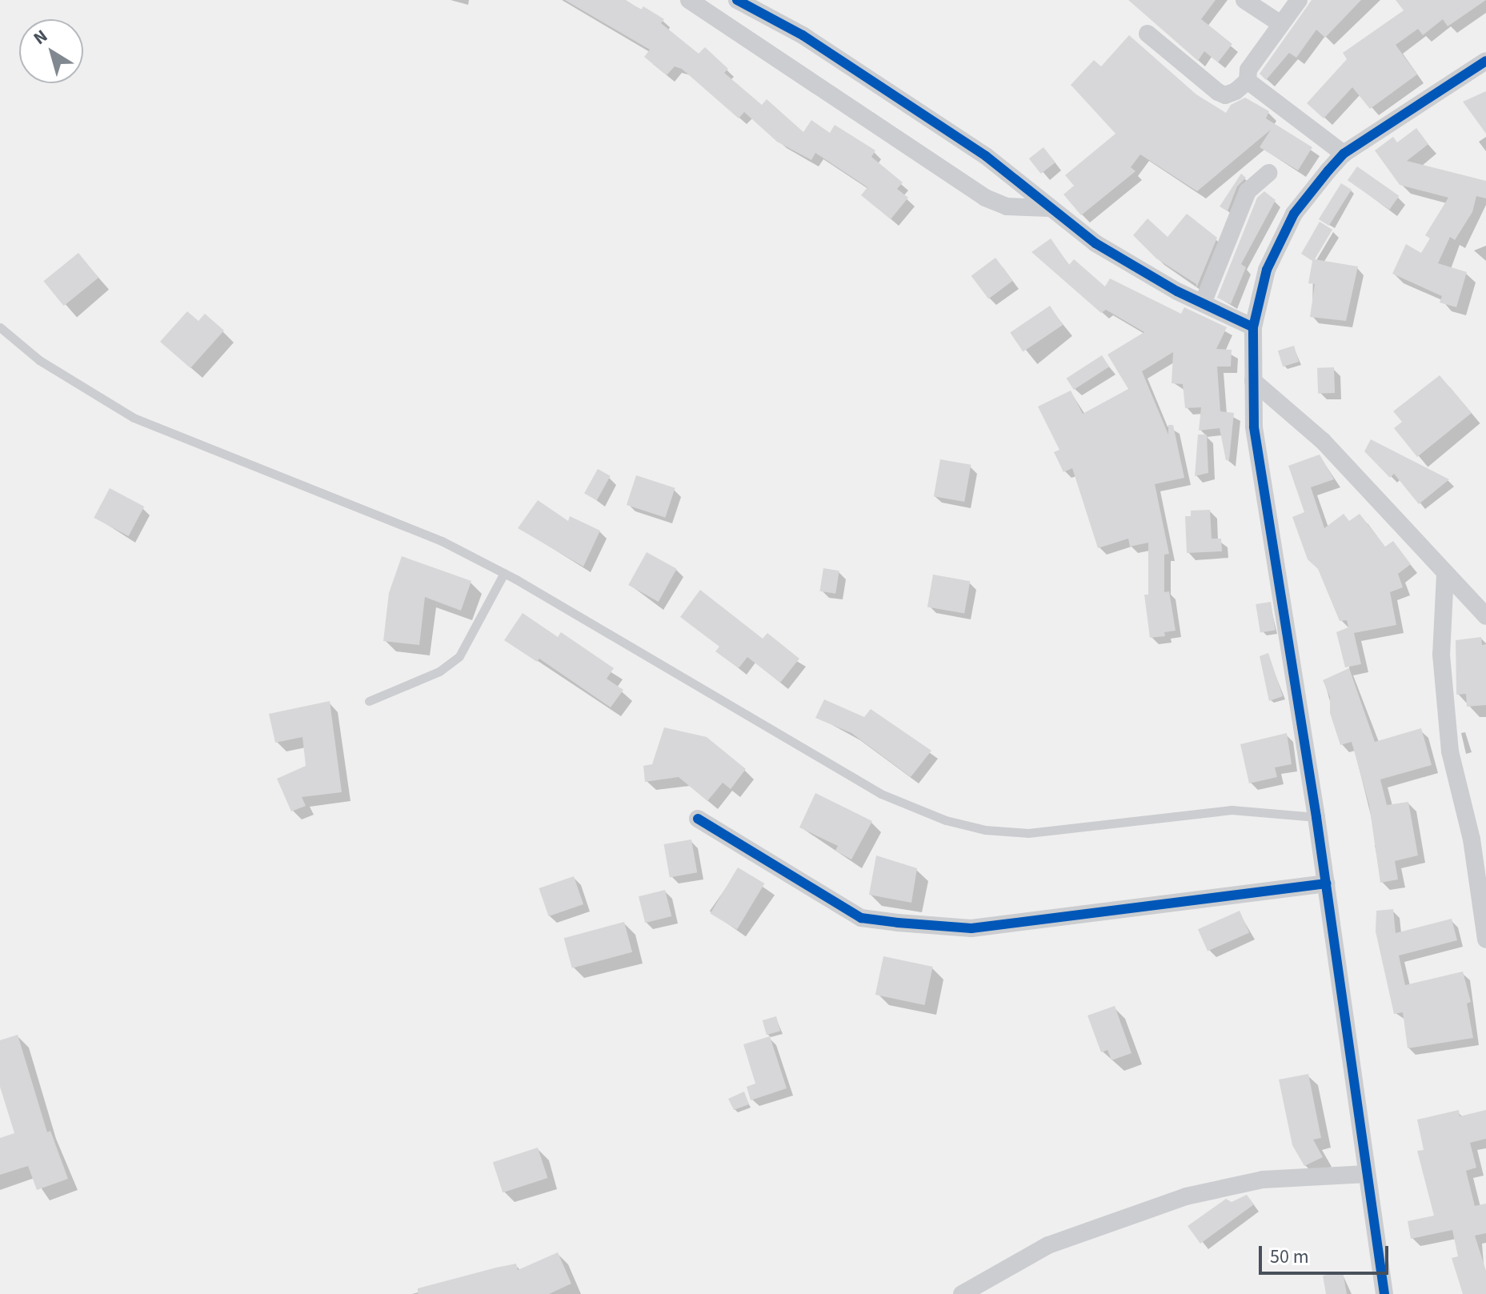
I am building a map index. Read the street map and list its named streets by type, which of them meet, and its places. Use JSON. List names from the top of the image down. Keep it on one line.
{"scale_bar":"50 m","north":"top left"}
